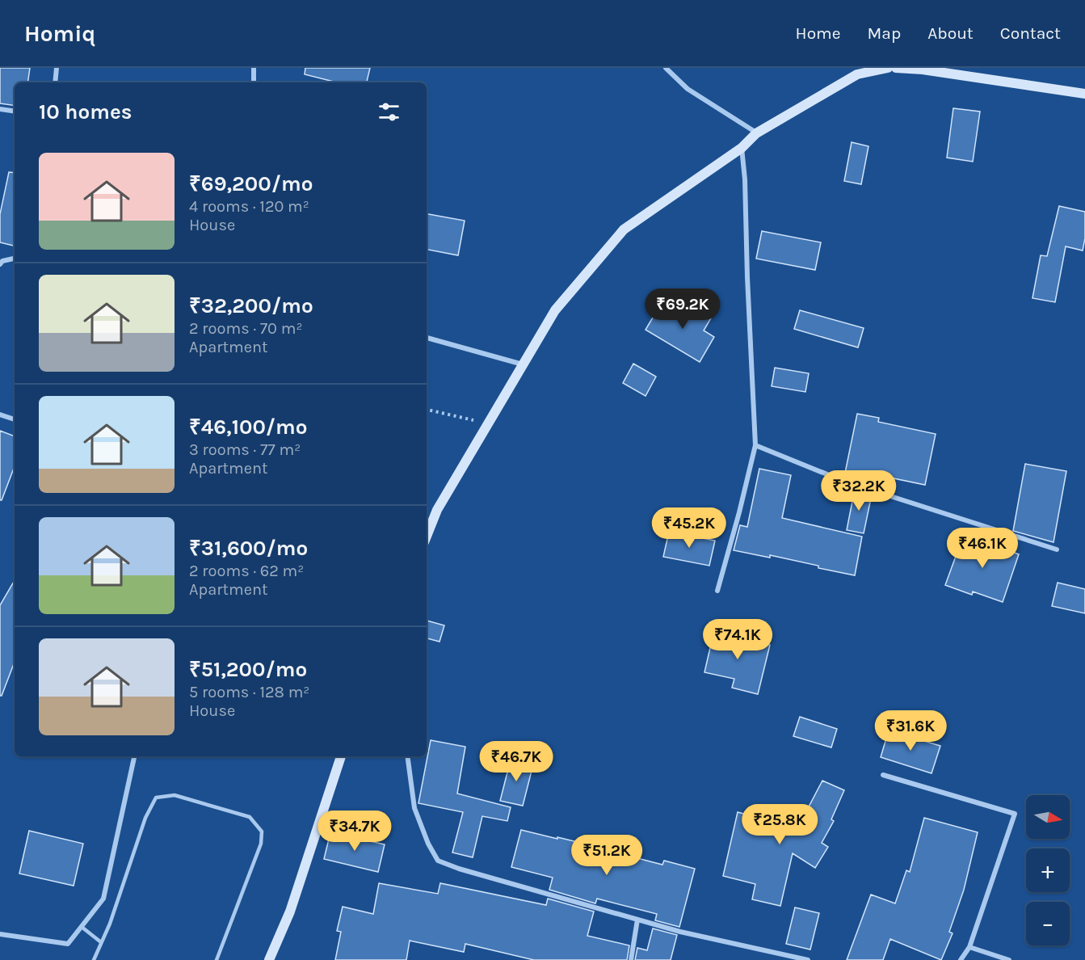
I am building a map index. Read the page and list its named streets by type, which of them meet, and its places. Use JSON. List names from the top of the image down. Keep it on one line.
{"north":"right","page":{"header":"Homiq","nav":["Home","Map","About","Contact"],"heading":"10 homes","list":[{"name":"₹69,200/mo","note":"4 rooms · 120 m² · House"},{"name":"₹32,200/mo","note":"2 rooms · 70 m² · Apartment"},{"name":"₹46,100/mo","note":"3 rooms · 77 m² · Apartment"},{"name":"₹31,600/mo","note":"2 rooms · 62 m² · Apartment"},{"name":"₹51,200/mo","note":"5 rooms · 128 m² · House"}],"price":["₹69.2K","₹32.2K","₹45.2K","₹46.1K","₹74.1K","₹31.6K","₹46.7K","₹25.8K","₹34.7K","₹51.2K"],"map_buttons":["+","−"]}}
